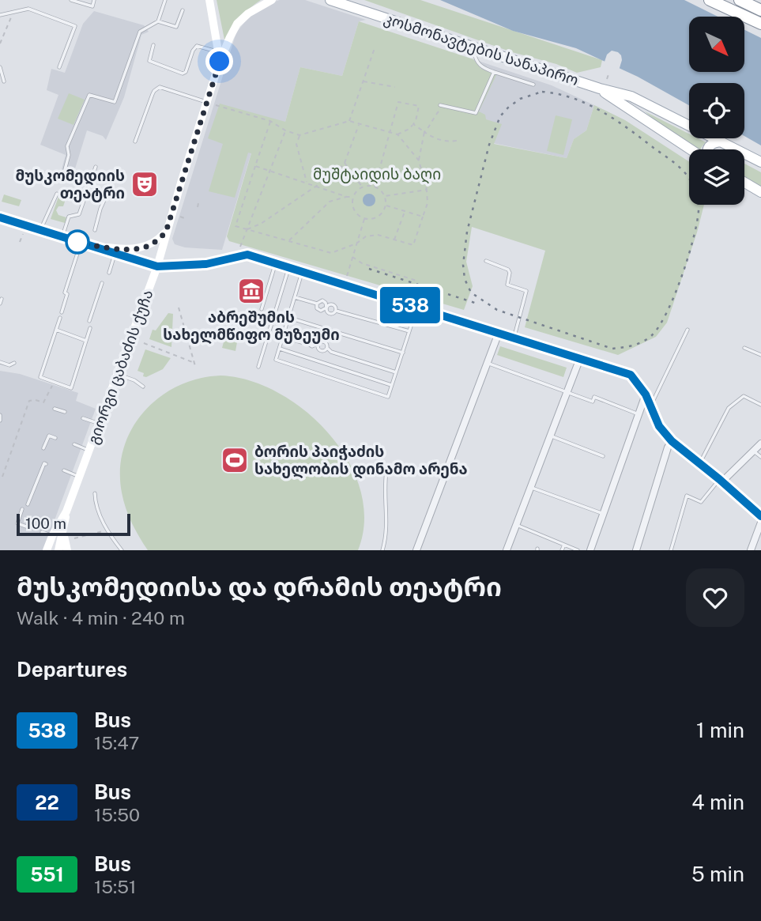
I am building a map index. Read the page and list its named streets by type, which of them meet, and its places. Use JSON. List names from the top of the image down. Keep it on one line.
{"streets":{"main road":["კოსმონავტების სანაპირო","გიორგი ცაბაძის ქუჩა"]},"parks":["მუშტაიდის ბაღი"],"places":{"theatre":["მუსკომედიის თეატრი"],"museum":["აბრეშუმის სახელმწიფო მუზეუმი"],"sports":["ბორის პაიჭაძის სახელობის დინამო არენა"]},"lines":["bus line 538"],"scale_bar":"100 m","north":"bottom right","page":{"on_map":"538","scale":"100 m","heading":[["მუსკომედიისა და დრამის თეატრი","Walk · 4 min · 240 m"],"Departures"],"list":[{"mark":"538","name":"Bus","note":"15:47","value":"1 min"},{"mark":"22","name":"Bus","note":"15:50","value":"4 min"},{"mark":"551","name":"Bus","note":"15:51","value":"5 min"}]}}
